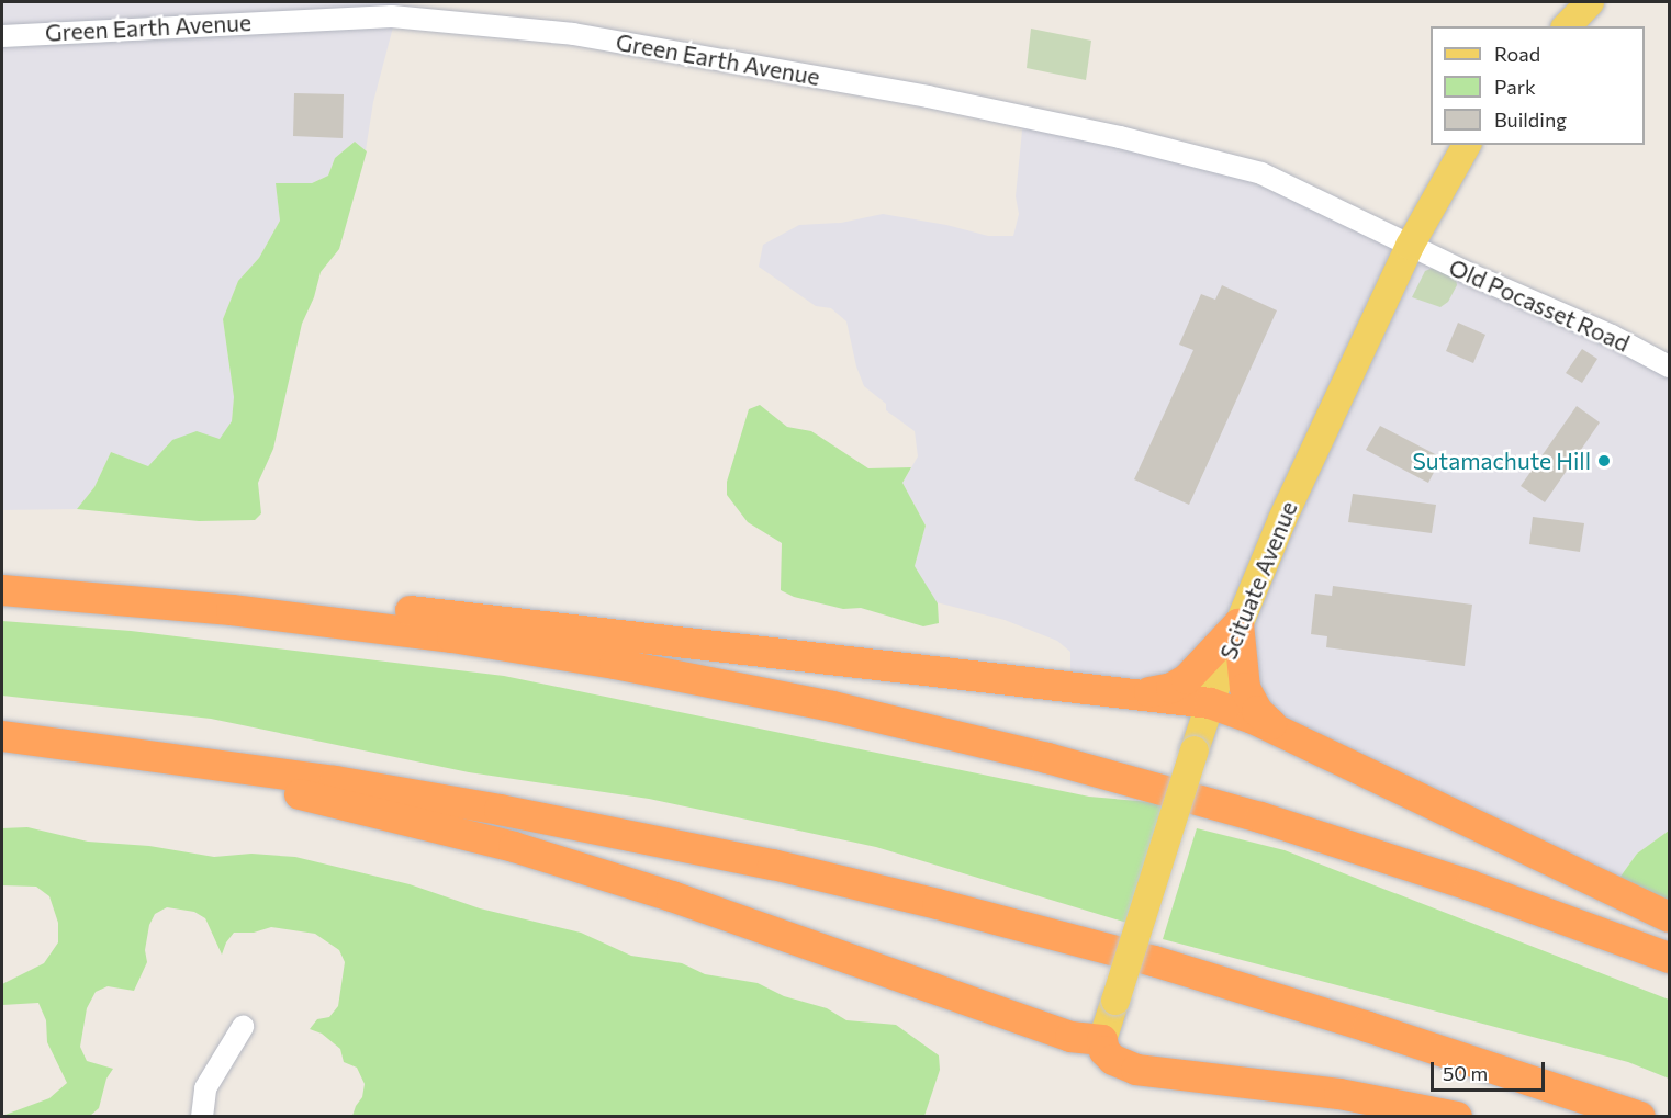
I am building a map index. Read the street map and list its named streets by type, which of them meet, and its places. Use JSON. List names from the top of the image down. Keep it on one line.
{"streets":{"main road":["Scituate Avenue"],"street":["Green Earth Avenue","Old Pocasset Road"]},"crossings":[["Green Earth Avenue","Old Pocasset Road"],["Green Earth Avenue","Scituate Avenue"],["Old Pocasset Road","Scituate Avenue"]],"places":["Sutamachute Hill"],"legend":["Road","Park","Building"],"scale_bar":"50 m"}
